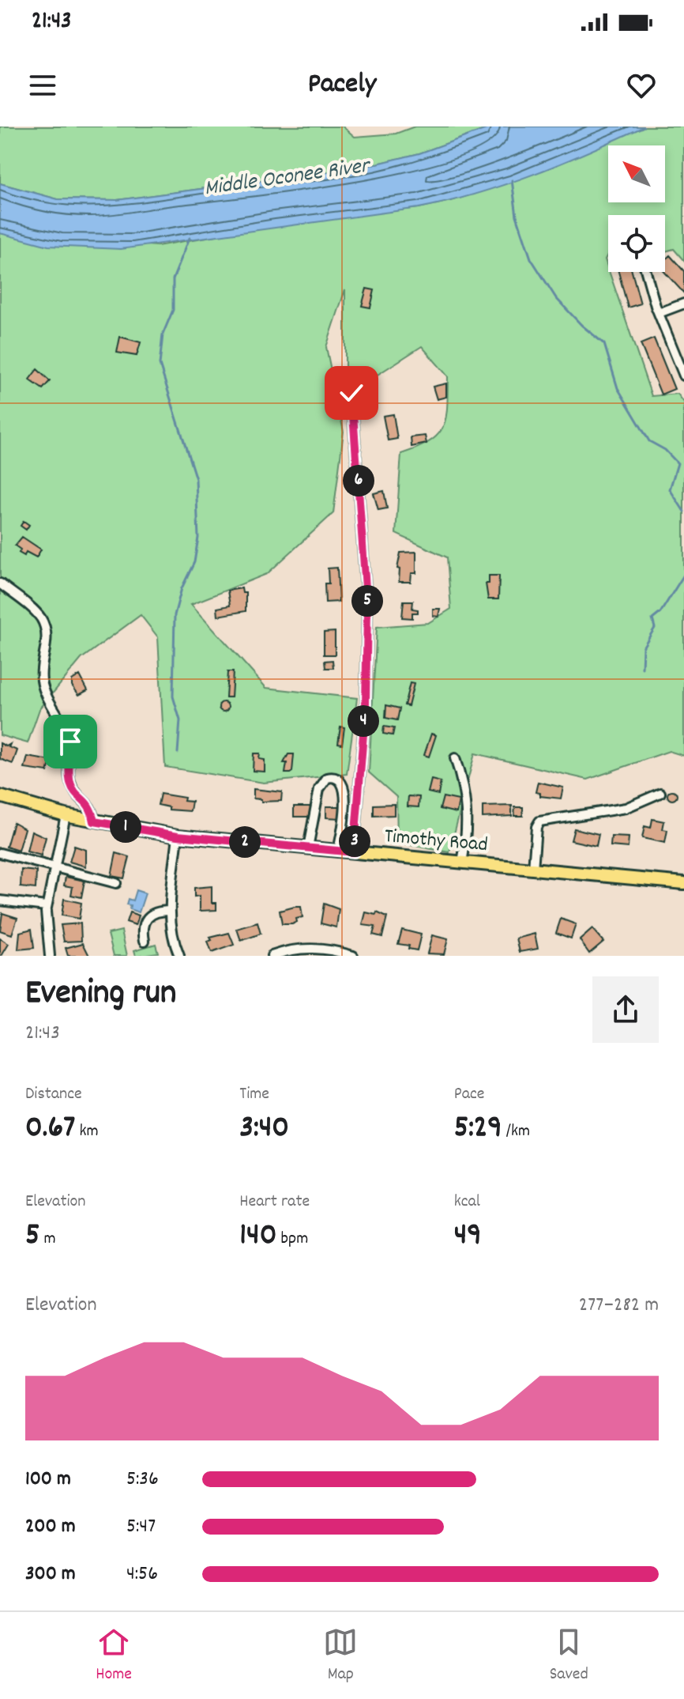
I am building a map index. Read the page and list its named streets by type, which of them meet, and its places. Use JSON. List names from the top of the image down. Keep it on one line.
{"streets":{"main road":["Timothy Road"]},"water":["Middle Oconee River"],"north":"top left","page":{"status":"21:43","header":"Pacely","pins":["6","5","4","1","3","2"],"heading":["Evening run","21:43"],"stats":[["Distance","0.67 km"],["Time","3:40"],["Pace","5:29 /km"],["Elevation","5 m"],["Heart rate","140 bpm"],["kcal","49"]],"chart":["Elevation","277–282 m"],"list":[{"name":"100 m","note":"5:36"},{"name":"200 m","note":"5:47"},{"name":"300 m","note":"4:56"}],"tabs":["Home","Map","Saved"]}}
